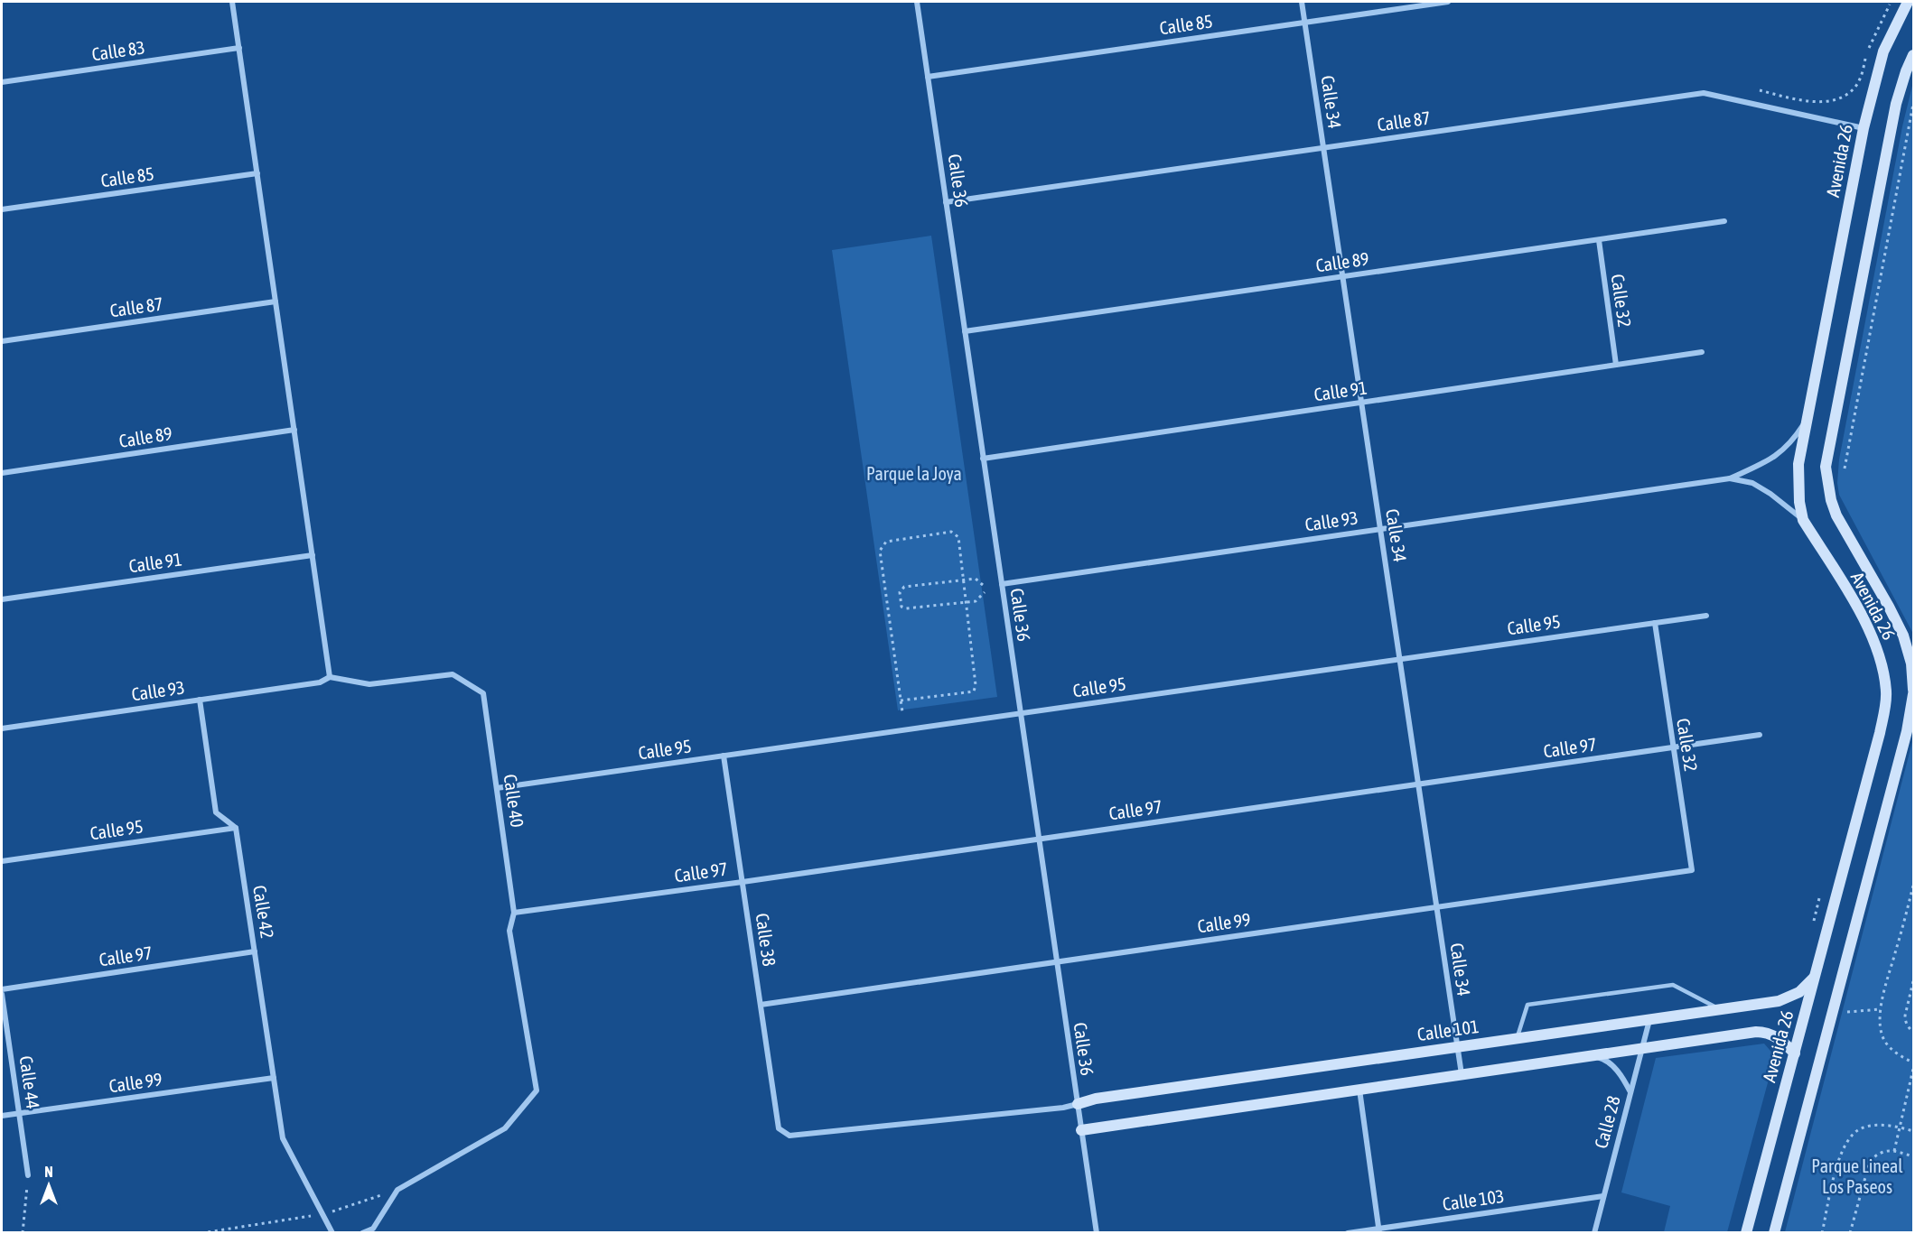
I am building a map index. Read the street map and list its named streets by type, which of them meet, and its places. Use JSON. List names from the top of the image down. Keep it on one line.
{"streets":{"street":["Calle 85","Calle 83","Calle 34","Calle 87","Avenida 26","Calle 36","Calle 89","Calle 32","Calle 91","Calle 93","Calle 95","Calle 97","Calle 40","Calle 42","Calle 99","Calle 38","Calle 101","Calle 44","Calle 28","Calle 103"]},"crossings":[["Calle 85","Calle 34"],["Calle 85","Calle 36"],["Calle 34","Calle 87"],["Calle 34","Calle 89"],["Calle 34","Calle 91"],["Calle 34","Calle 93"],["Calle 34","Calle 95"],["Calle 34","Calle 97"],["Calle 34","Calle 99"],["Calle 34","Calle 101"],["Calle 87","Avenida 26"],["Calle 87","Calle 36"],["Avenida 26","Calle 93"],["Avenida 26","Calle 101"],["Calle 36","Calle 89"],["Calle 36","Calle 91"],["Calle 36","Calle 93"],["Calle 36","Calle 95"],["Calle 36","Calle 97"],["Calle 36","Calle 99"],["Calle 36","Calle 38"],["Calle 36","Calle 101"],["Calle 89","Calle 32"],["Calle 32","Calle 91"],["Calle 32","Calle 95"],["Calle 32","Calle 97"],["Calle 32","Calle 99"],["Calle 93","Calle 40"],["Calle 95","Calle 40"],["Calle 95","Calle 42"],["Calle 95","Calle 38"],["Calle 97","Calle 40"],["Calle 97","Calle 42"],["Calle 97","Calle 38"],["Calle 42","Calle 99"],["Calle 99","Calle 38"],["Calle 99","Calle 44"],["Calle 38","Calle 101"],["Calle 101","Calle 28"],["Calle 28","Calle 103"]],"parks":["Parque la Joya","Parque Lineal Los Paseos"],"north":"top"}
